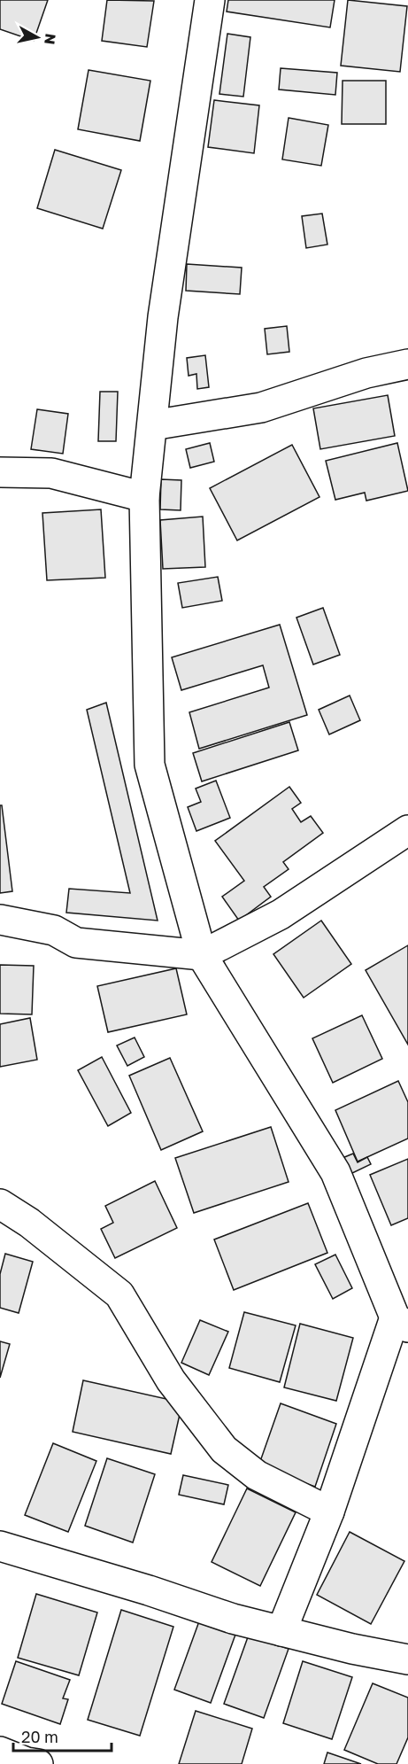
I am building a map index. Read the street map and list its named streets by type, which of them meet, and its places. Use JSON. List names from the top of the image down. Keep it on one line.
{"scale_bar":"20 m","north":"right"}
